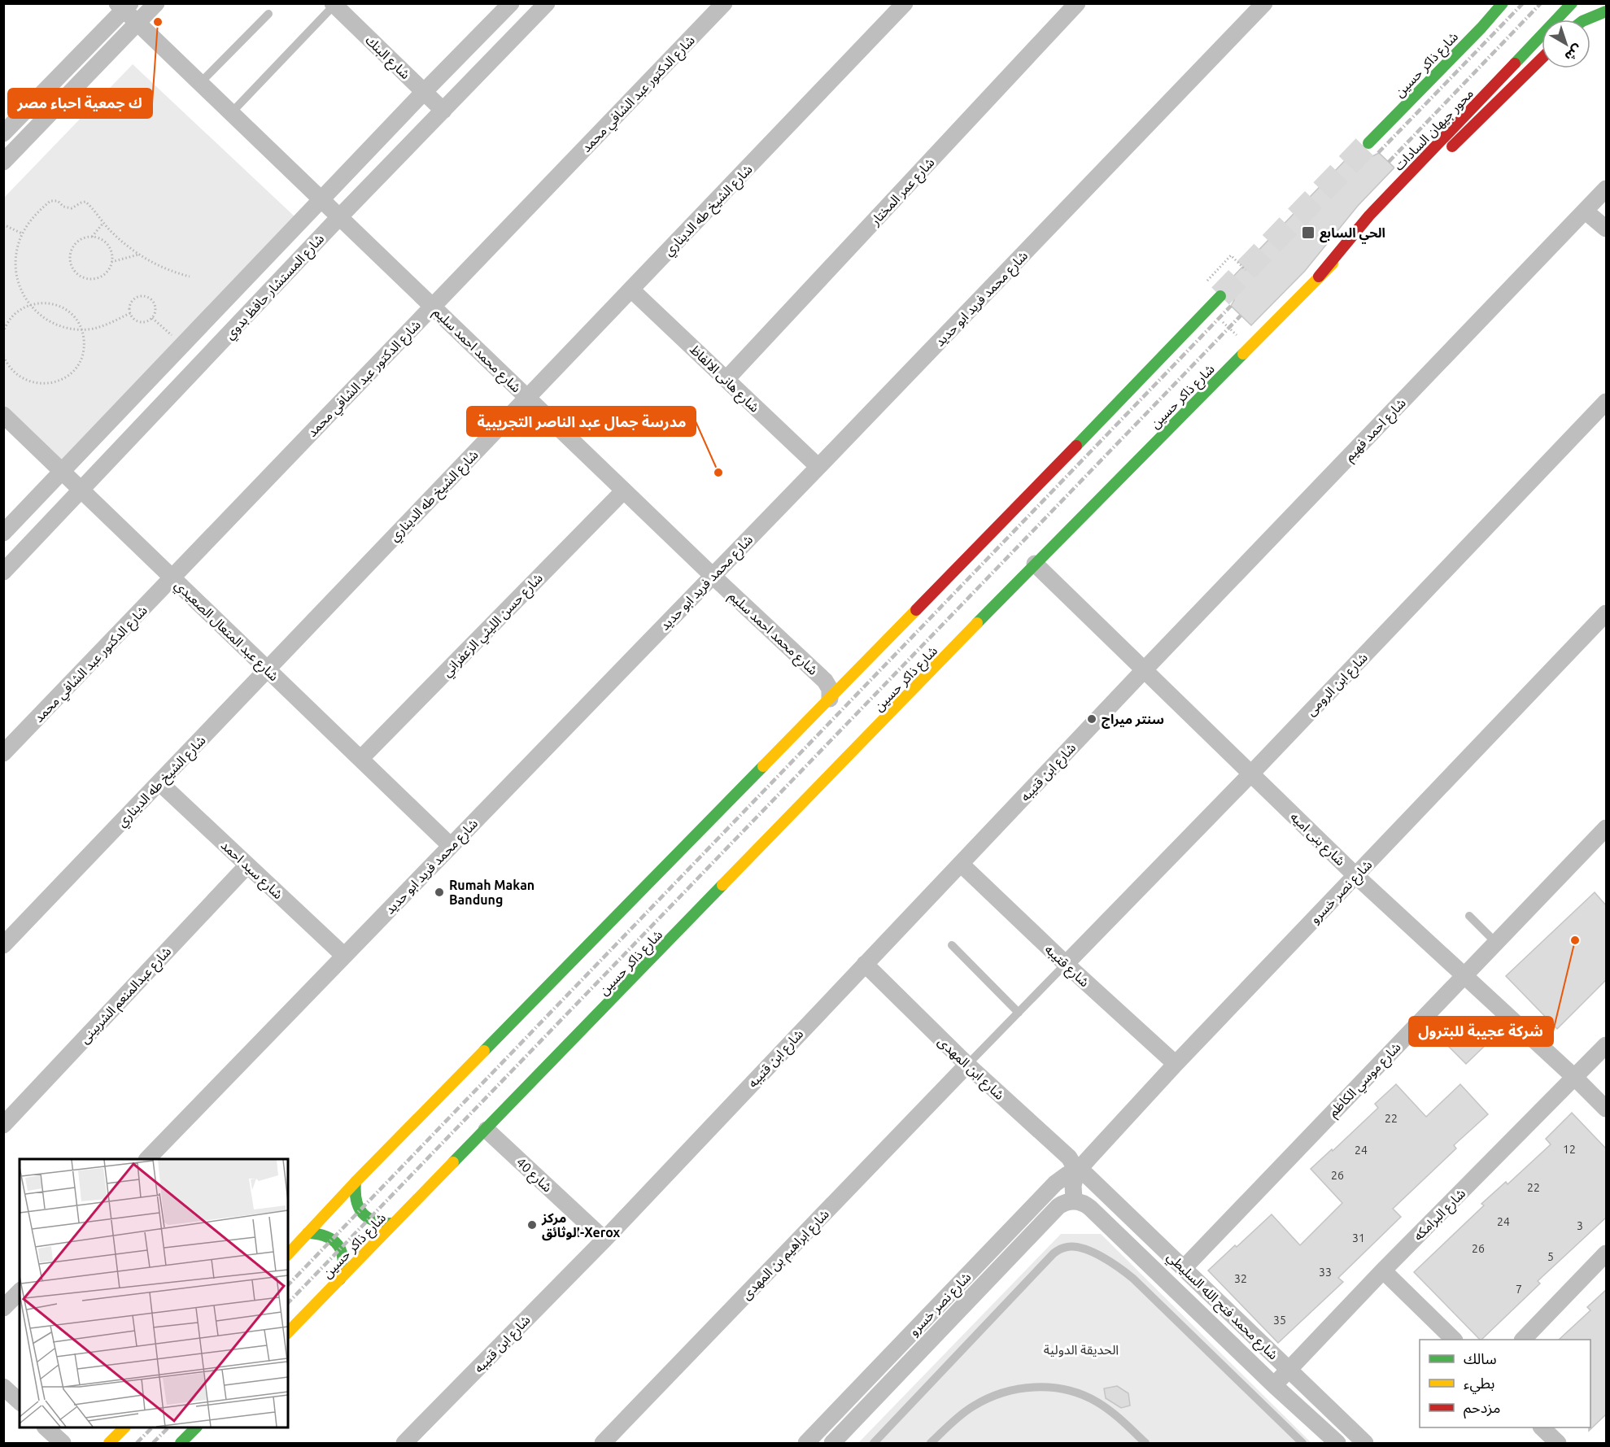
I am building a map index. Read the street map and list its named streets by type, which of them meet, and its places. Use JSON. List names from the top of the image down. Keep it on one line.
{"streets":{"main road":["شارع ذاكر حسين","محور جيهان السادات"],"street":["شارع البنك","شارع الدكتور عبد الشافي محمد","شارع عمر المختار","شارع الشيخ طه الديناري","شارع المستشار حافظ بدوي","شارع محمد فريد ابو حديد","شارع محمد احمد سليم","شارع هانى الالفاظ","شارع احمد فهيم","شارع حسن الليثي الزعفراني","شارع عبد المتعال الصعيدي","شارع ابن الرومى","شارع ابن قتيبه","شارع بنى اميه","شارع سيد احمد","شارع نصر خسرو","شارع قتيبه","شارع عبدالمنعم الشربينى","شارع ابن المهدى","شارع موسي الكاظم","شارع 40","شارع البرامكه","شارع ابراهيم بن المهدى","شارع محمد فتح الله السليطي"]},"crossings":[["شارع البنك","شارع المستشار حافظ بدوي"],["شارع ذاكر حسين","محور جيهان السادات"],["شارع ذاكر حسين","شارع بنى اميه"],["شارع ذاكر حسين","شارع 40"],["شارع الدكتور عبد الشافي محمد","شارع محمد احمد سليم"],["شارع الدكتور عبد الشافي محمد","شارع عبد المتعال الصعيدي"],["شارع عمر المختار","شارع هانى الالفاظ"],["شارع الشيخ طه الديناري","شارع محمد احمد سليم"],["شارع الشيخ طه الديناري","شارع هانى الالفاظ"],["شارع الشيخ طه الديناري","شارع عبد المتعال الصعيدي"],["شارع الشيخ طه الديناري","شارع سيد احمد"],["شارع المستشار حافظ بدوي","شارع محمد احمد سليم"],["شارع المستشار حافظ بدوي","شارع عبد المتعال الصعيدي"],["شارع محمد فريد ابو حديد","شارع محمد احمد سليم"],["شارع محمد فريد ابو حديد","شارع هانى الالفاظ"],["شارع محمد فريد ابو حديد","شارع عبد المتعال الصعيدي"],["شارع محمد فريد ابو حديد","شارع سيد احمد"],["شارع محمد احمد سليم","شارع حسن الليثي الزعفراني"],["شارع احمد فهيم","شارع ابن قتيبه"],["شارع احمد فهيم","شارع بنى اميه"],["شارع حسن الليثي الزعفراني","شارع عبد المتعال الصعيدي"],["شارع ابن الرومى","شارع بنى اميه"],["شارع ابن الرومى","شارع قتيبه"],["شارع ابن قتيبه","شارع بنى اميه"],["شارع ابن قتيبه","شارع قتيبه"],["شارع ابن قتيبه","شارع ابن المهدى"],["شارع ابن قتيبه","شارع 40"],["شارع بنى اميه","شارع نصر خسرو"],["شارع بنى اميه","شارع موسي الكاظم"],["شارع بنى اميه","شارع البرامكه"],["شارع سيد احمد","شارع عبدالمنعم الشربينى"],["شارع نصر خسرو","شارع قتيبه"],["شارع نصر خسرو","شارع ابن المهدى"],["شارع نصر خسرو","شارع محمد فتح الله السليطي"],["شارع ابن المهدى","شارع ابراهيم بن المهدى"],["شارع ابن المهدى","شارع محمد فتح الله السليطي"],["شارع موسي الكاظم","شارع محمد فتح الله السليطي"],["شارع البرامكه","شارع محمد فتح الله السليطي"]],"parks":["الحديقة الدولية"],"places":{"other":["ك جمعية احباء مصر","مدرسة جمال عبد الناصر التجريبية","سنتر ميراج","Rumah Makan Bandung","شركة عجيبة للبترول","مركز الوثائق-Xerox"],"transit":["الحي السابع"]},"house_numbers":["22","12","24","26","22","24","3","31","26","5","33","32","7","35"],"legend":["سالك","بطيء","مزدحم"],"north":"bottom right"}
